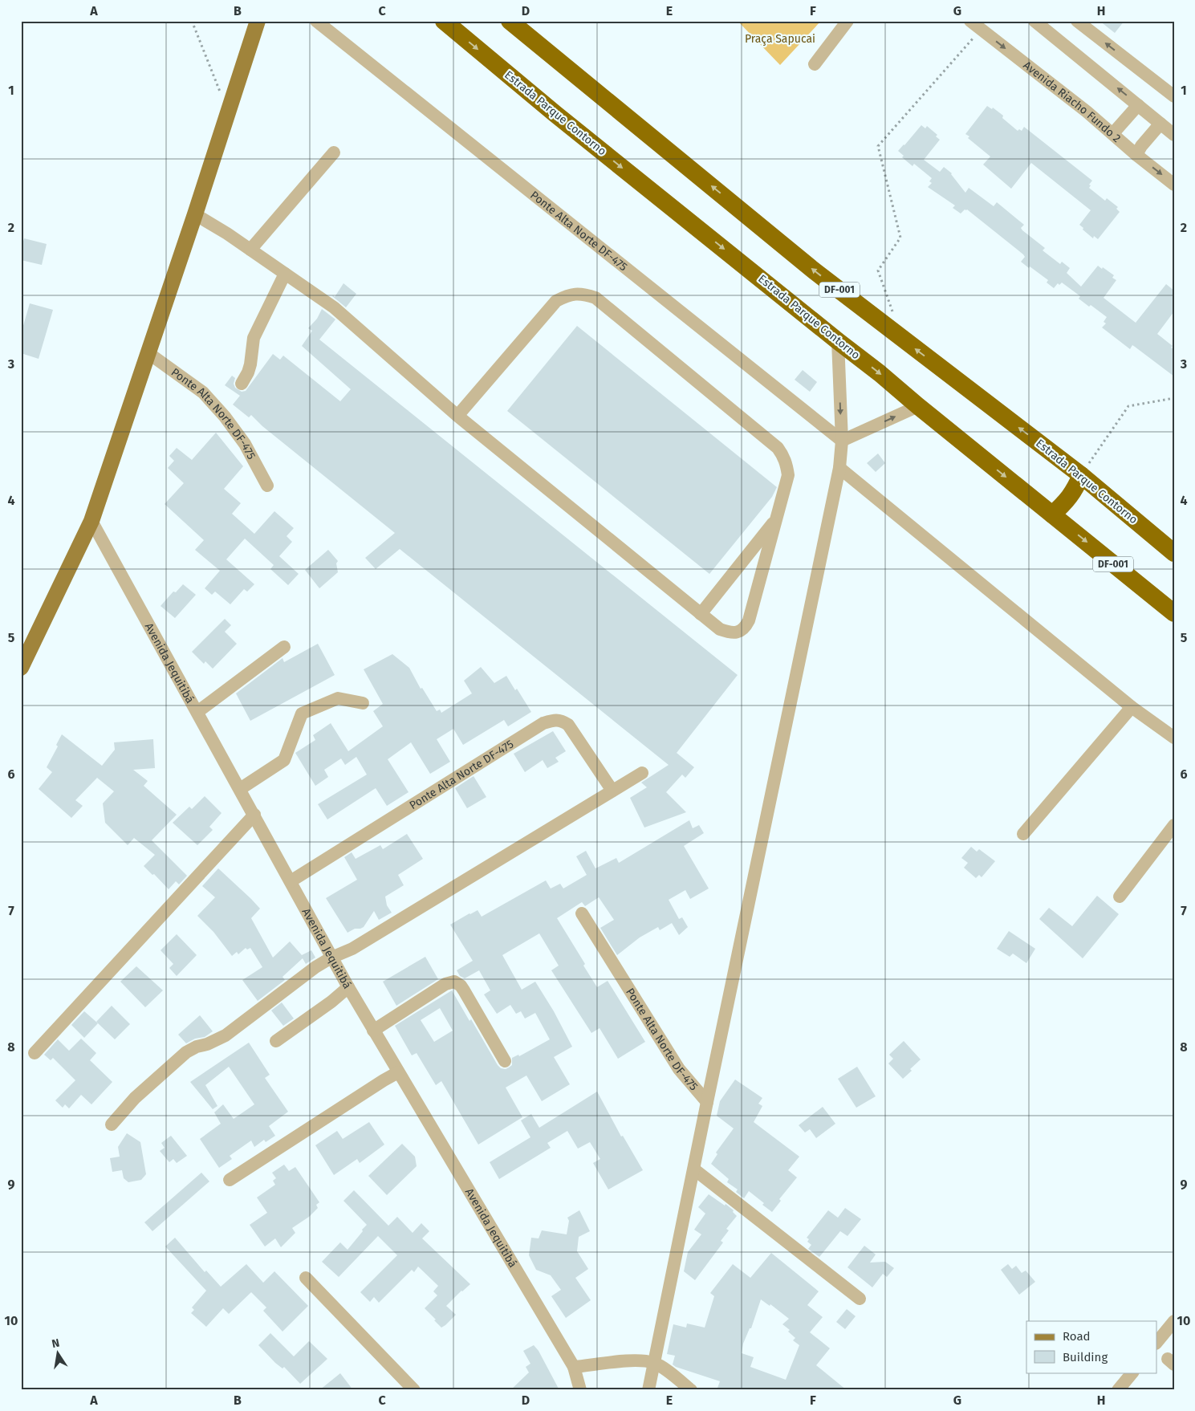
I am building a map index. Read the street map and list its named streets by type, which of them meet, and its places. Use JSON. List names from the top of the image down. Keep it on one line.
{"streets":{"highway":["Estrada Parque Contorno","DF-001"],"street":["Avenida Riacho Fundo 2","Ponte Alta Norte DF-475","Avenida Jequitibá"]},"crossings":[["Ponte Alta Norte DF-475","Avenida Jequitibá"]],"parks":["Praça Sapucai"],"legend":["Road","Building"],"north":"top","grid":{"columns":["A","B","C","D","E","F","G","H"],"rows":["1","2","3","4","5","6","7","8","9","10"]}}
